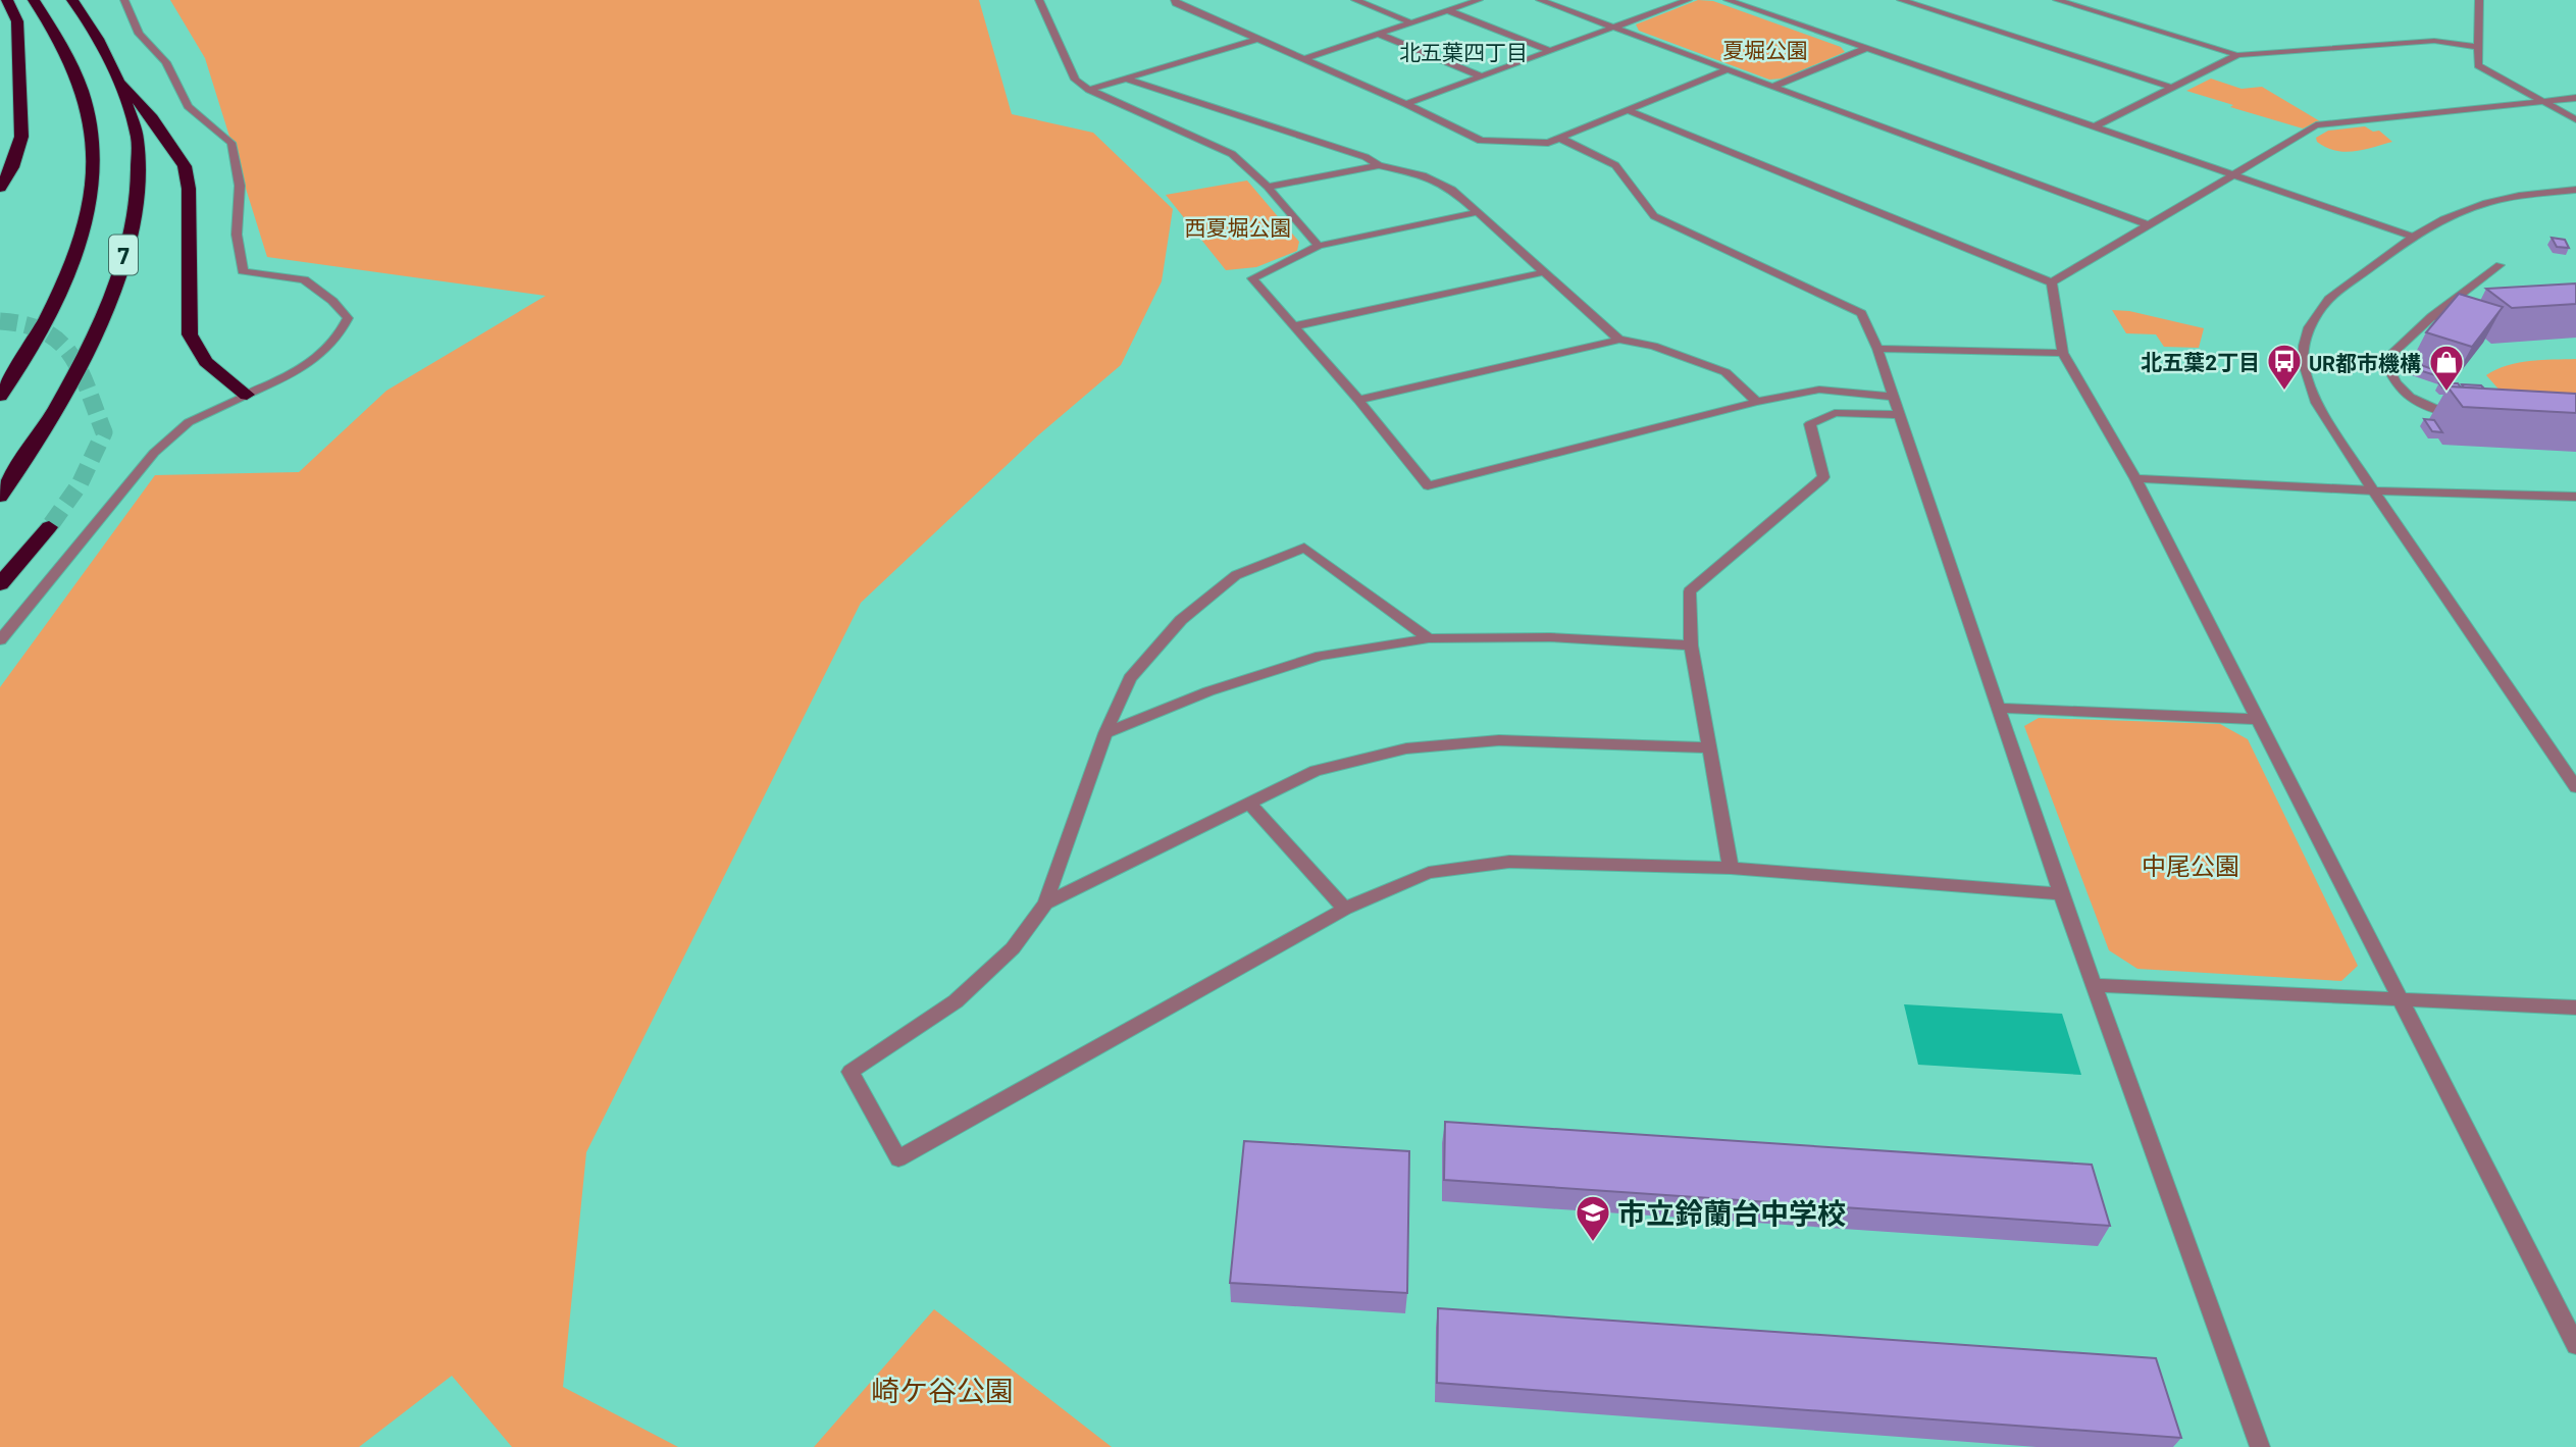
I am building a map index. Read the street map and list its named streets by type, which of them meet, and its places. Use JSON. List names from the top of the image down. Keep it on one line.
{"streets":{"highway":["7"]},"districts":["北五葉四丁目"],"parks":["夏堀公園","西夏堀公園","中尾公園","崎ケ谷公園"],"places":{"bus stop":["北五葉2丁目"],"shop":["UR都市機構"],"school or university":["市立鈴蘭台中学校"]}}
